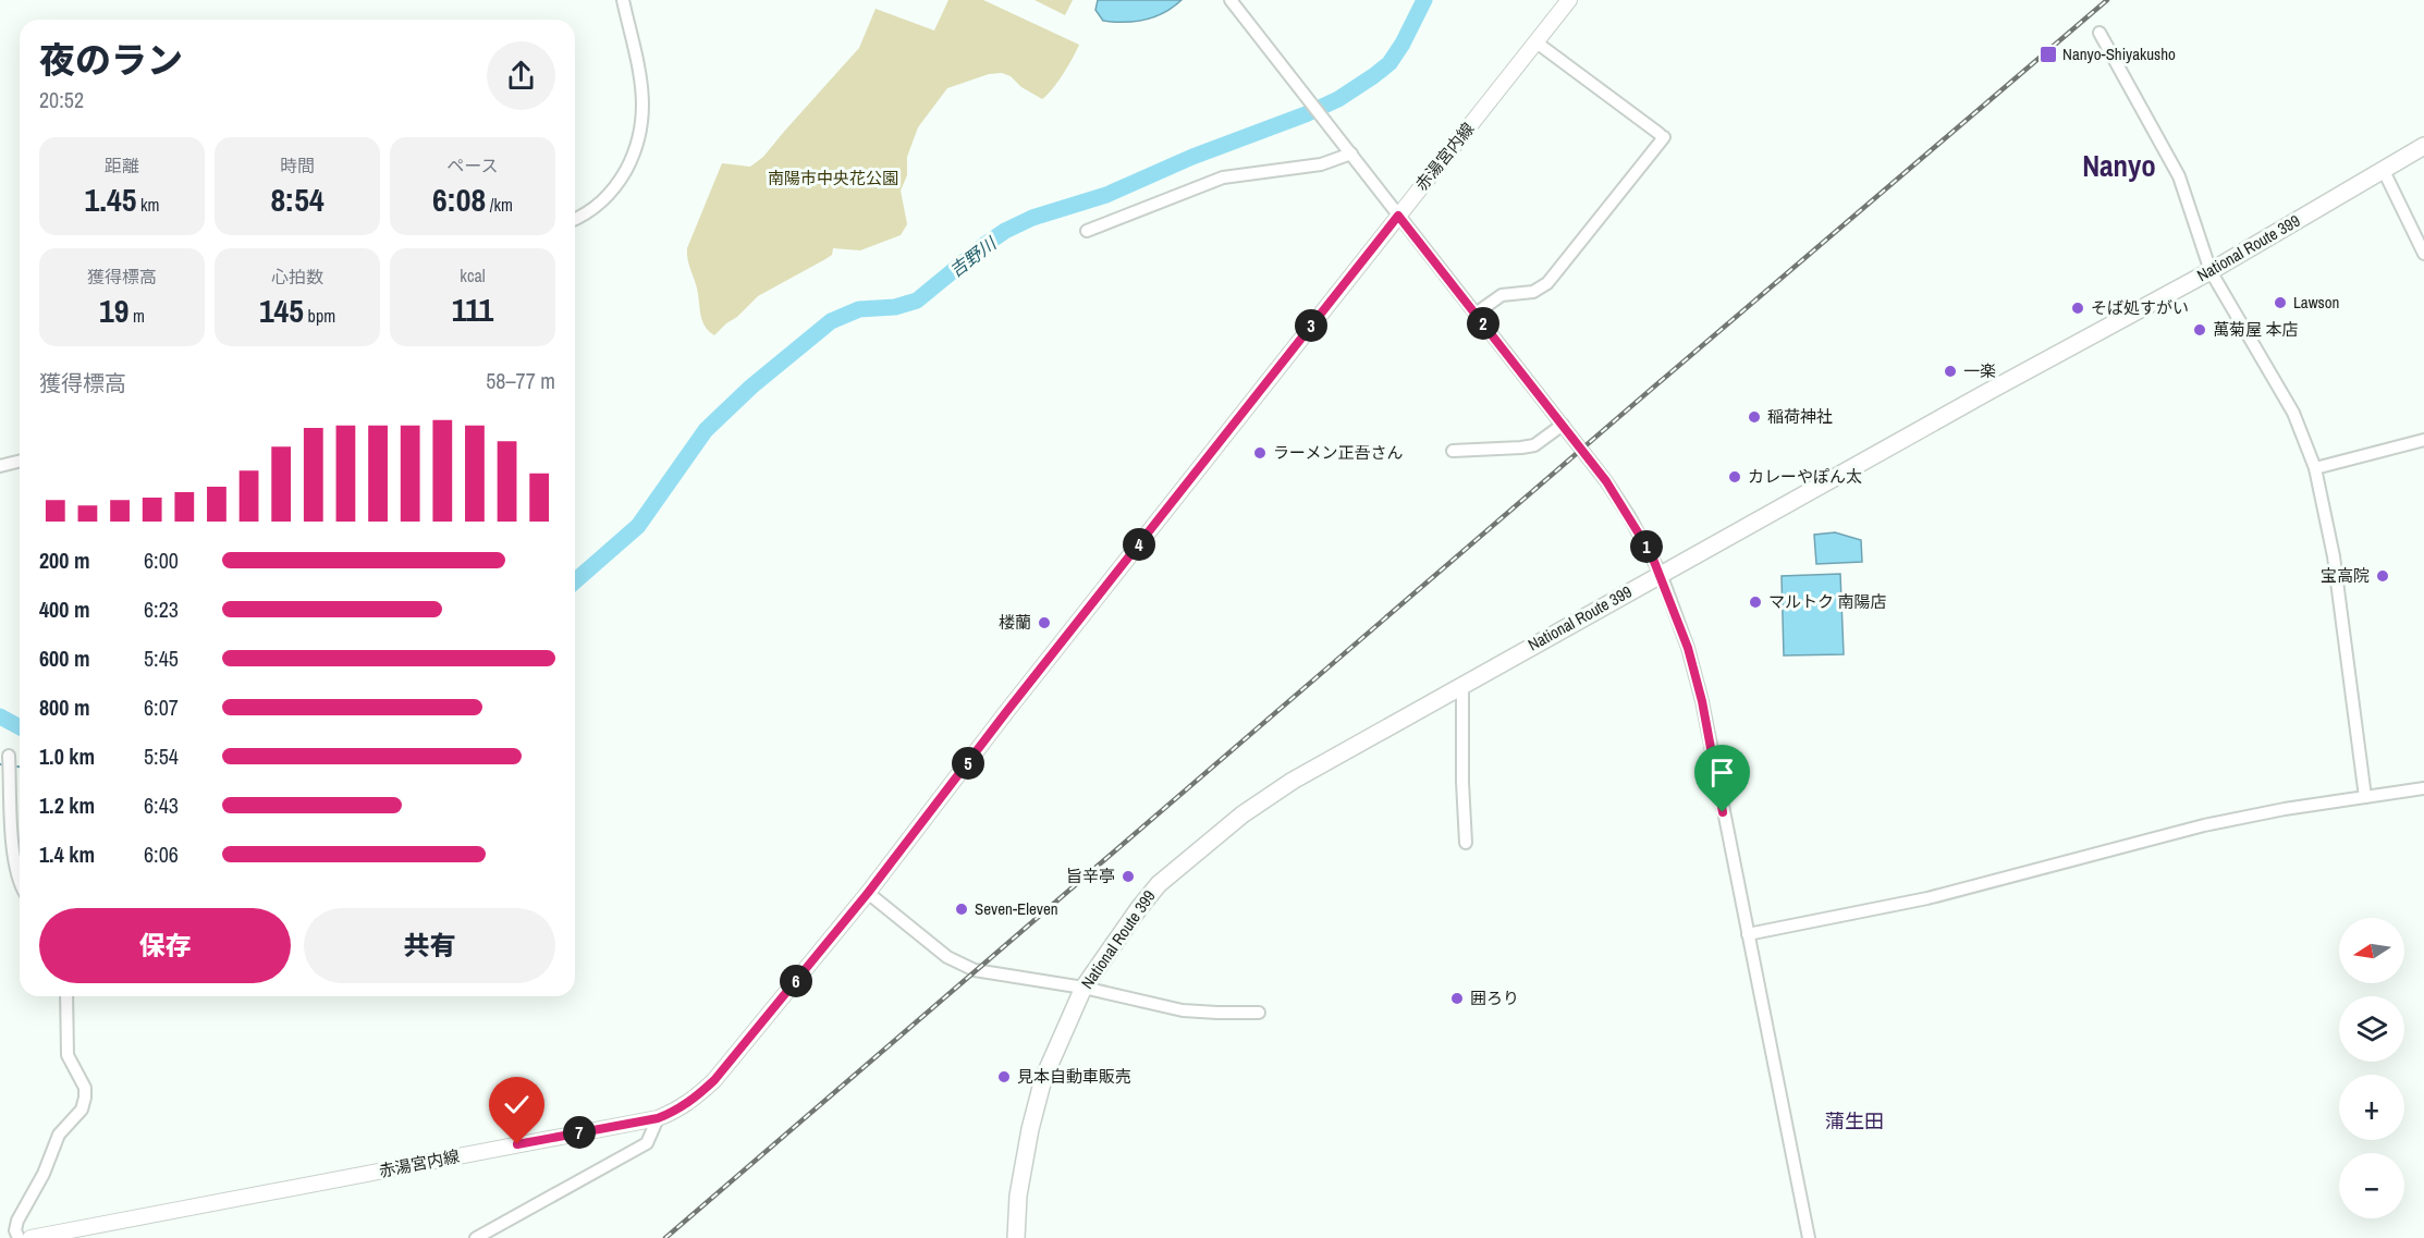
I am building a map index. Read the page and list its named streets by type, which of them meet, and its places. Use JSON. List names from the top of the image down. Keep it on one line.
{"streets":{"highway":["National Route 399"],"main road":["赤湯宮内線"]},"districts":["Nanyo","蒲生田"],"water":["吉野川"],"parks":["南陽市中央花公園"],"places":{"transit":["Nanyo-Shiyakusho"],"other":["Lawson","そば処すがい","萬菊屋 本店","一楽","稲荷神社","ラーメン正吾さん","カレーやぽん太","宝高院","マルトク 南陽店","楼蘭","旨辛亭","Seven-Eleven","囲ろり","見本自動車販売"]},"north":"left","page":{"heading":["夜のラン","20:52"],"stats":[["距離","1.45 km"],["時間","8:54"],["ペース","6:08 /km"],["獲得標高","19 m"],["心拍数","145 bpm"],["kcal","111"]],"pins":["2","3","4","1","5","6","7"],"chart":["獲得標高","58–77 m"],"list":[{"name":"200 m","note":"6:00"},{"name":"400 m","note":"6:23"},{"name":"600 m","note":"5:45"},{"name":"800 m","note":"6:07"},{"name":"1.0 km","note":"5:54"},{"name":"1.2 km","note":"6:43"},{"name":"1.4 km","note":"6:06"}],"buttons":["保存","共有"],"map_buttons":["+","−"]}}
